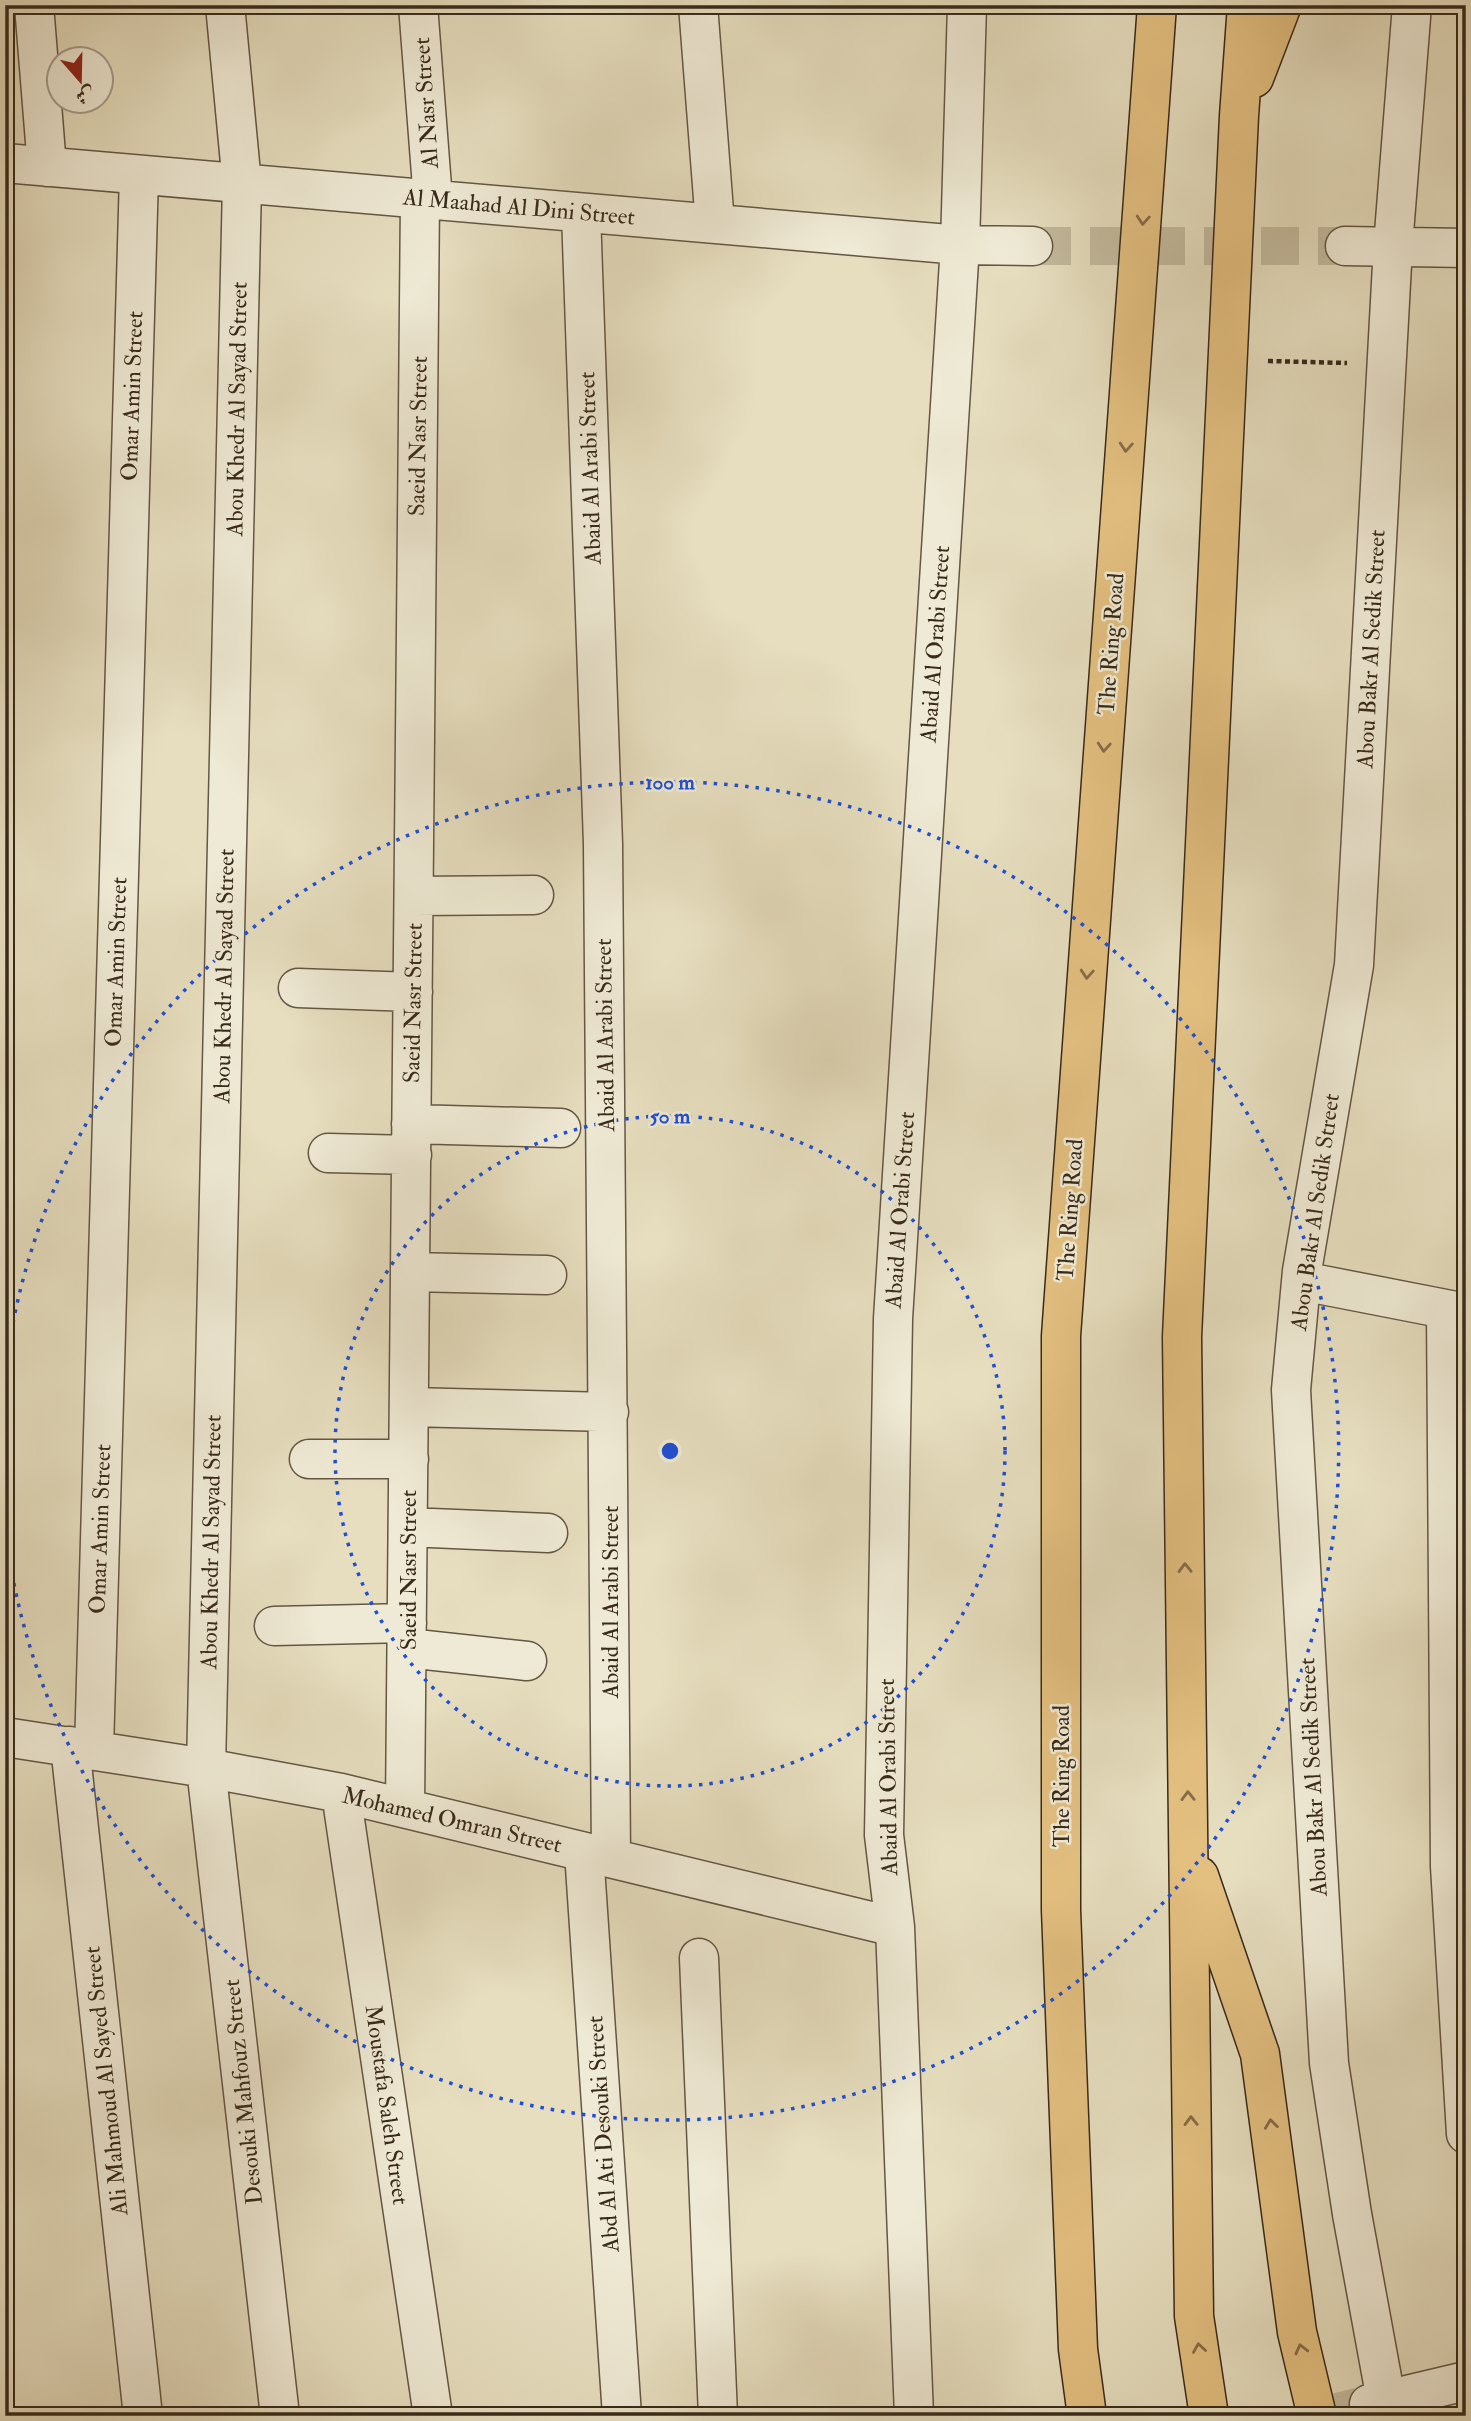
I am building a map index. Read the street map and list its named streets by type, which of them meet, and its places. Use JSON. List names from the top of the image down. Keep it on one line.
{"streets":{"highway":["The Ring Road"],"street":["Al Nasr Street","Al Maahad Al Dini Street","Omar Amin Street","Abou Khedr Al Sayad Street","Saeid Nasr Street","Abaid Al Arabi Street","Abaid Al Orabi Street","Abou Bakr Al Sedik Street","Mohamed Omran Street","Ali Mahmoud Al Sayed Street","Desouki Mahfouz Street","Moustafa Saleh Street","Abd Al Ati Desouki Street"]},"crossings":[["Al Nasr Street","Al Maahad Al Dini Street"],["Al Nasr Street","Saeid Nasr Street"],["Al Maahad Al Dini Street","Omar Amin Street"],["Al Maahad Al Dini Street","Abou Khedr Al Sayad Street"],["Al Maahad Al Dini Street","Saeid Nasr Street"],["Al Maahad Al Dini Street","Abaid Al Arabi Street"],["Al Maahad Al Dini Street","Abaid Al Orabi Street"],["Omar Amin Street","Mohamed Omran Street"],["Omar Amin Street","Ali Mahmoud Al Sayed Street"],["Abou Khedr Al Sayad Street","Mohamed Omran Street"],["Abou Khedr Al Sayad Street","Desouki Mahfouz Street"],["Saeid Nasr Street","Mohamed Omran Street"],["Abaid Al Arabi Street","Mohamed Omran Street"],["Abaid Al Arabi Street","Abd Al Ati Desouki Street"],["Abaid Al Orabi Street","Mohamed Omran Street"],["Mohamed Omran Street","Ali Mahmoud Al Sayed Street"],["Mohamed Omran Street","Desouki Mahfouz Street"],["Mohamed Omran Street","Moustafa Saleh Street"],["Mohamed Omran Street","Abd Al Ati Desouki Street"]],"north":"bottom","rings":["100 m","50 m"]}
